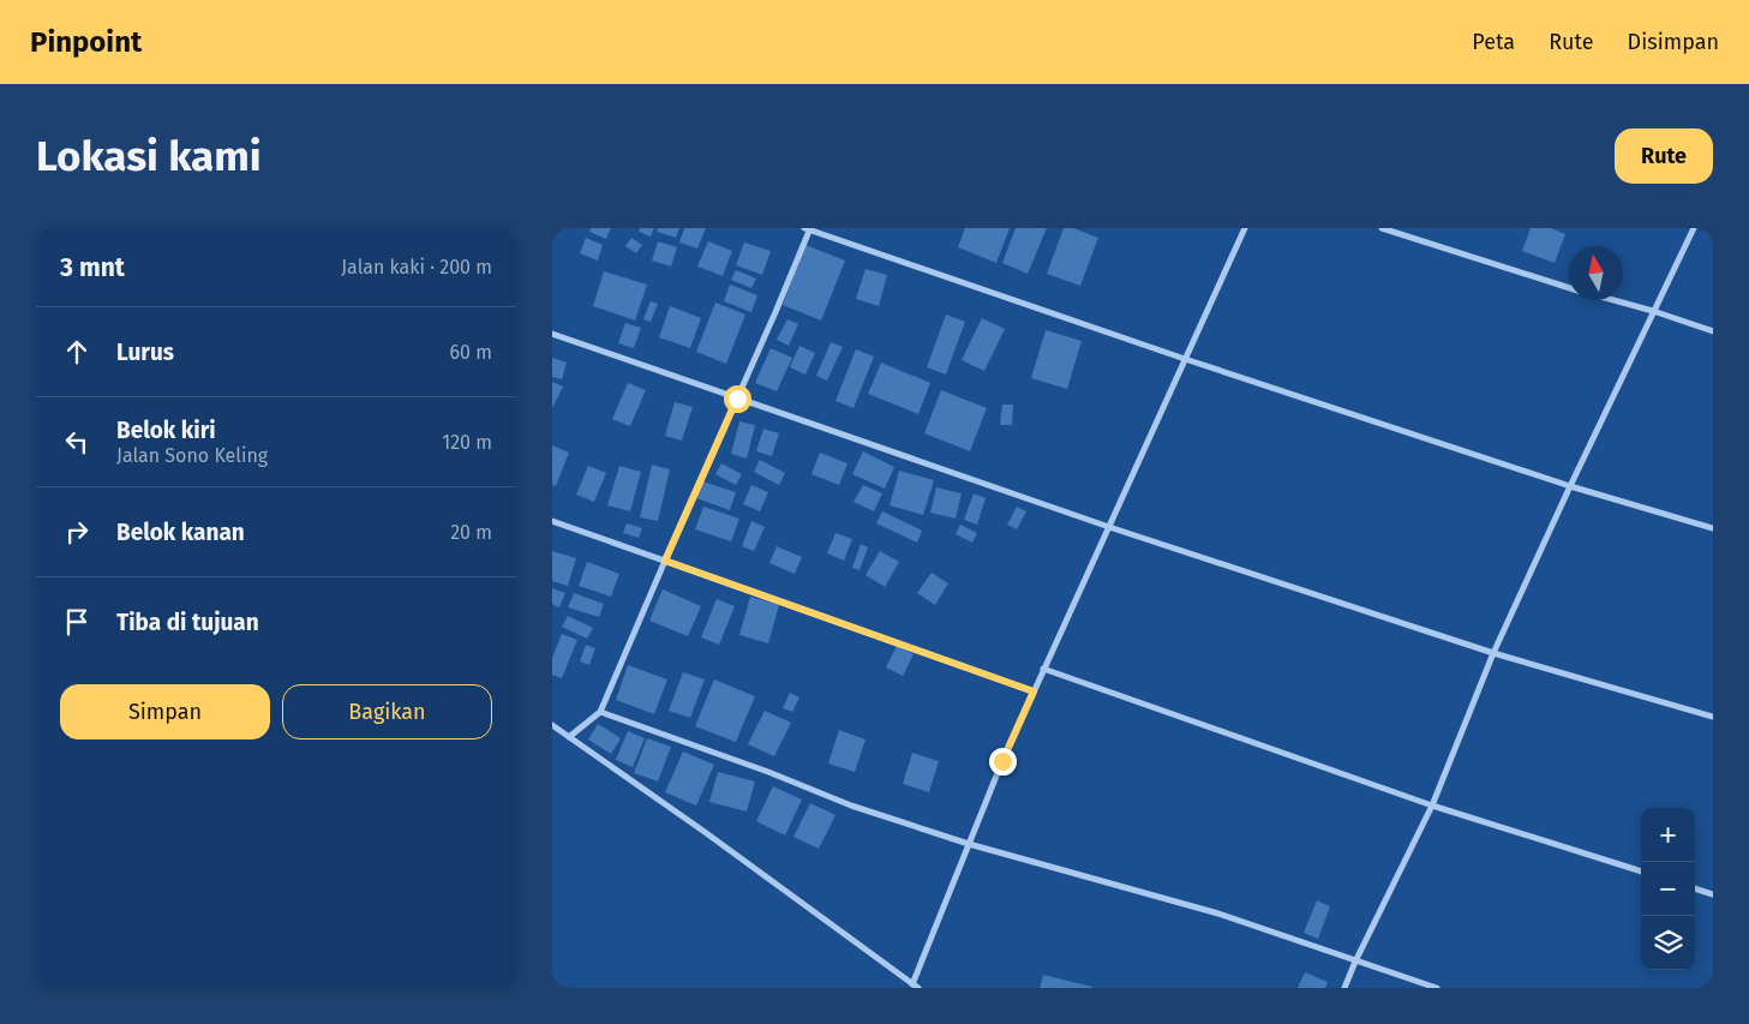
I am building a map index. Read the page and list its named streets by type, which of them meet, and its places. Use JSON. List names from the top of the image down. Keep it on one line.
{"north":"top","page":{"header":"Pinpoint","nav":["Peta","Rute","Disimpan"],"buttons":["Rute",["Simpan","Bagikan"]],"title":"Lokasi kami","heading":["3 mnt","Jalan kaki · 200 m"],"list":[["Lurus","60 m"],["Belok kiri","Jalan Sono Keling","120 m"],["Belok kanan","20 m"],"Tiba di tujuan"],"map_buttons":["+","−"]}}
